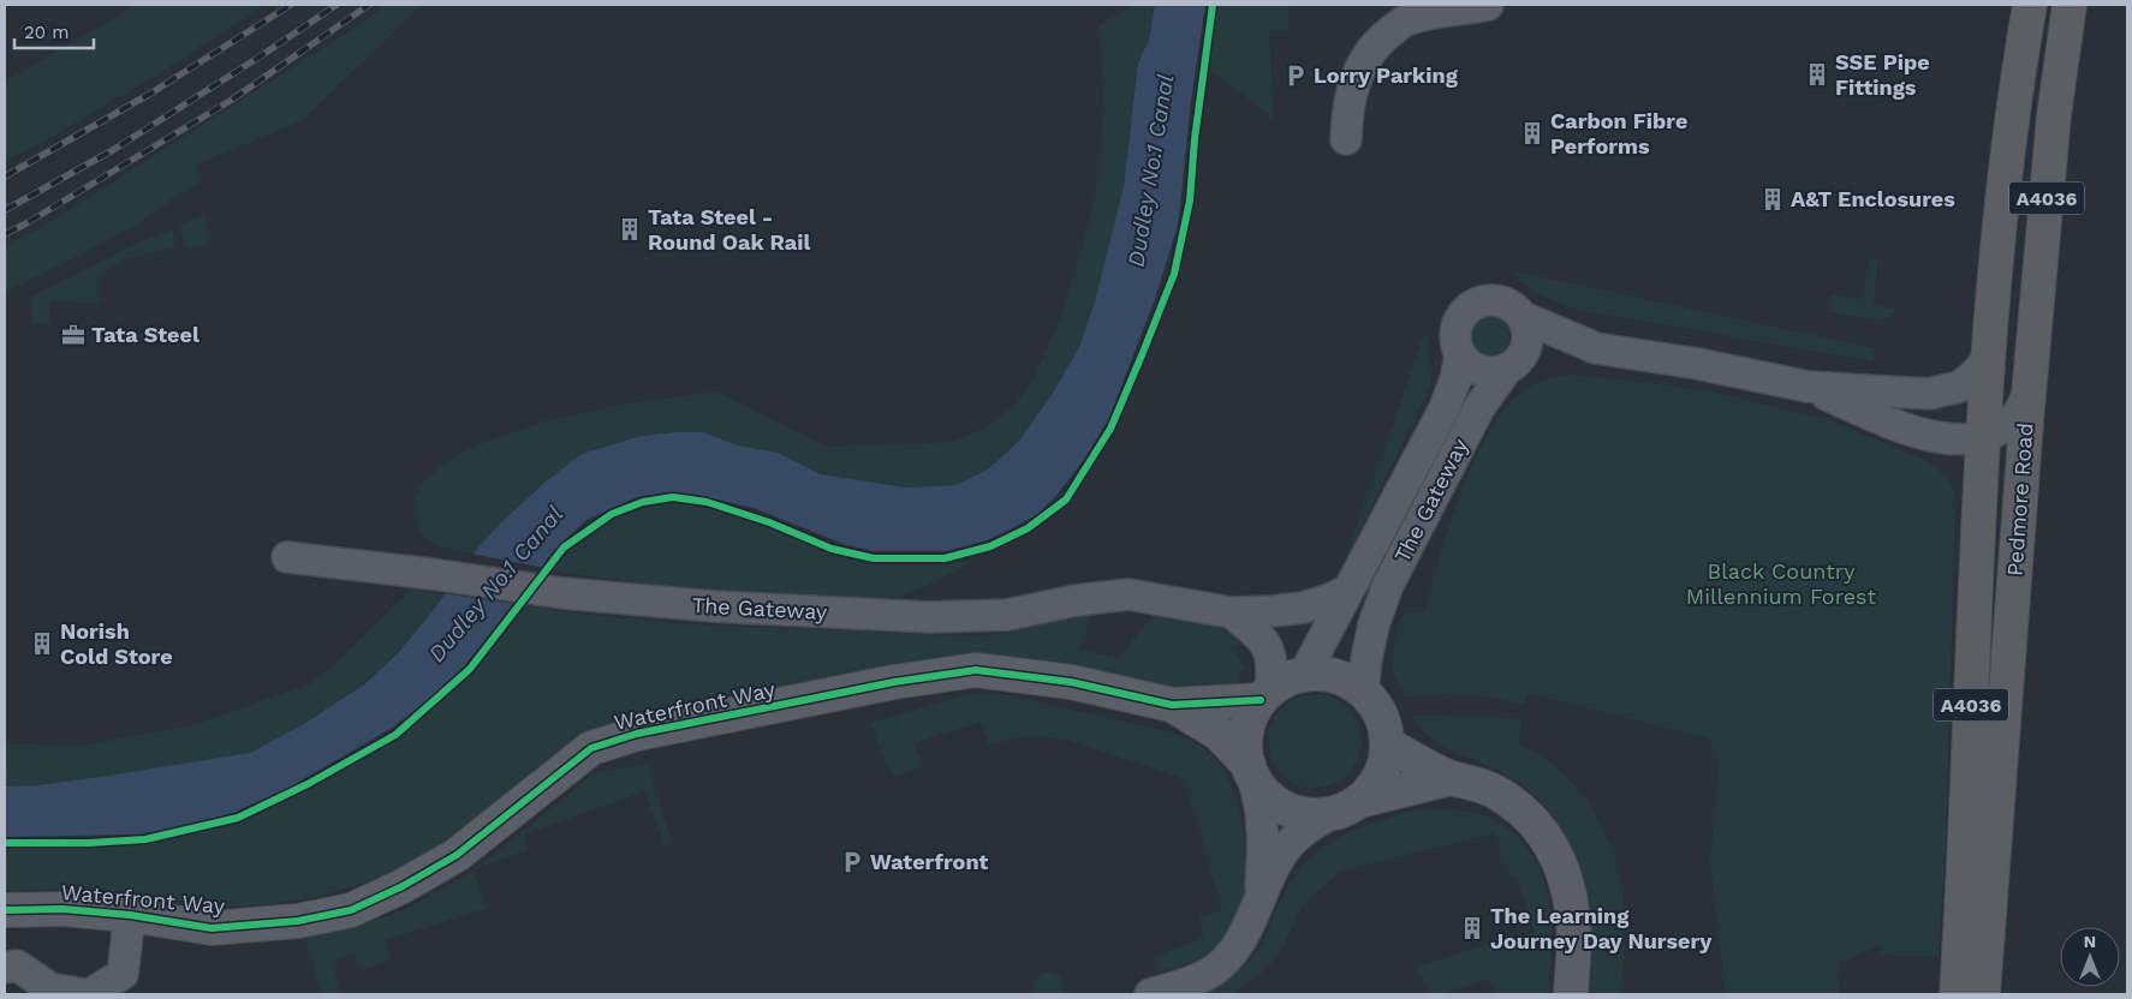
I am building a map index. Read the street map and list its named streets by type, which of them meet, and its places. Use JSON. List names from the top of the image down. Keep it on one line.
{"streets":{"highway":["A4036","Pedmore Road"],"street":["The Gateway","Waterfront Way"]},"crossings":[["Pedmore Road","The Gateway"],["The Gateway","Waterfront Way"]],"water":["Dudley No.1 Canal"],"parks":["Black Country Millennium Forest"],"places":{"building":["SSE Pipe Fittings","Carbon Fibre Performs","A&T Enclosures","Tata Steel - Round Oak Rail","Norish Cold Store","The Learning Journey Day Nursery"],"parking":["Lorry Parking","Waterfront"],"office":["Tata Steel"]},"scale_bar":"20 m","north":"top"}
